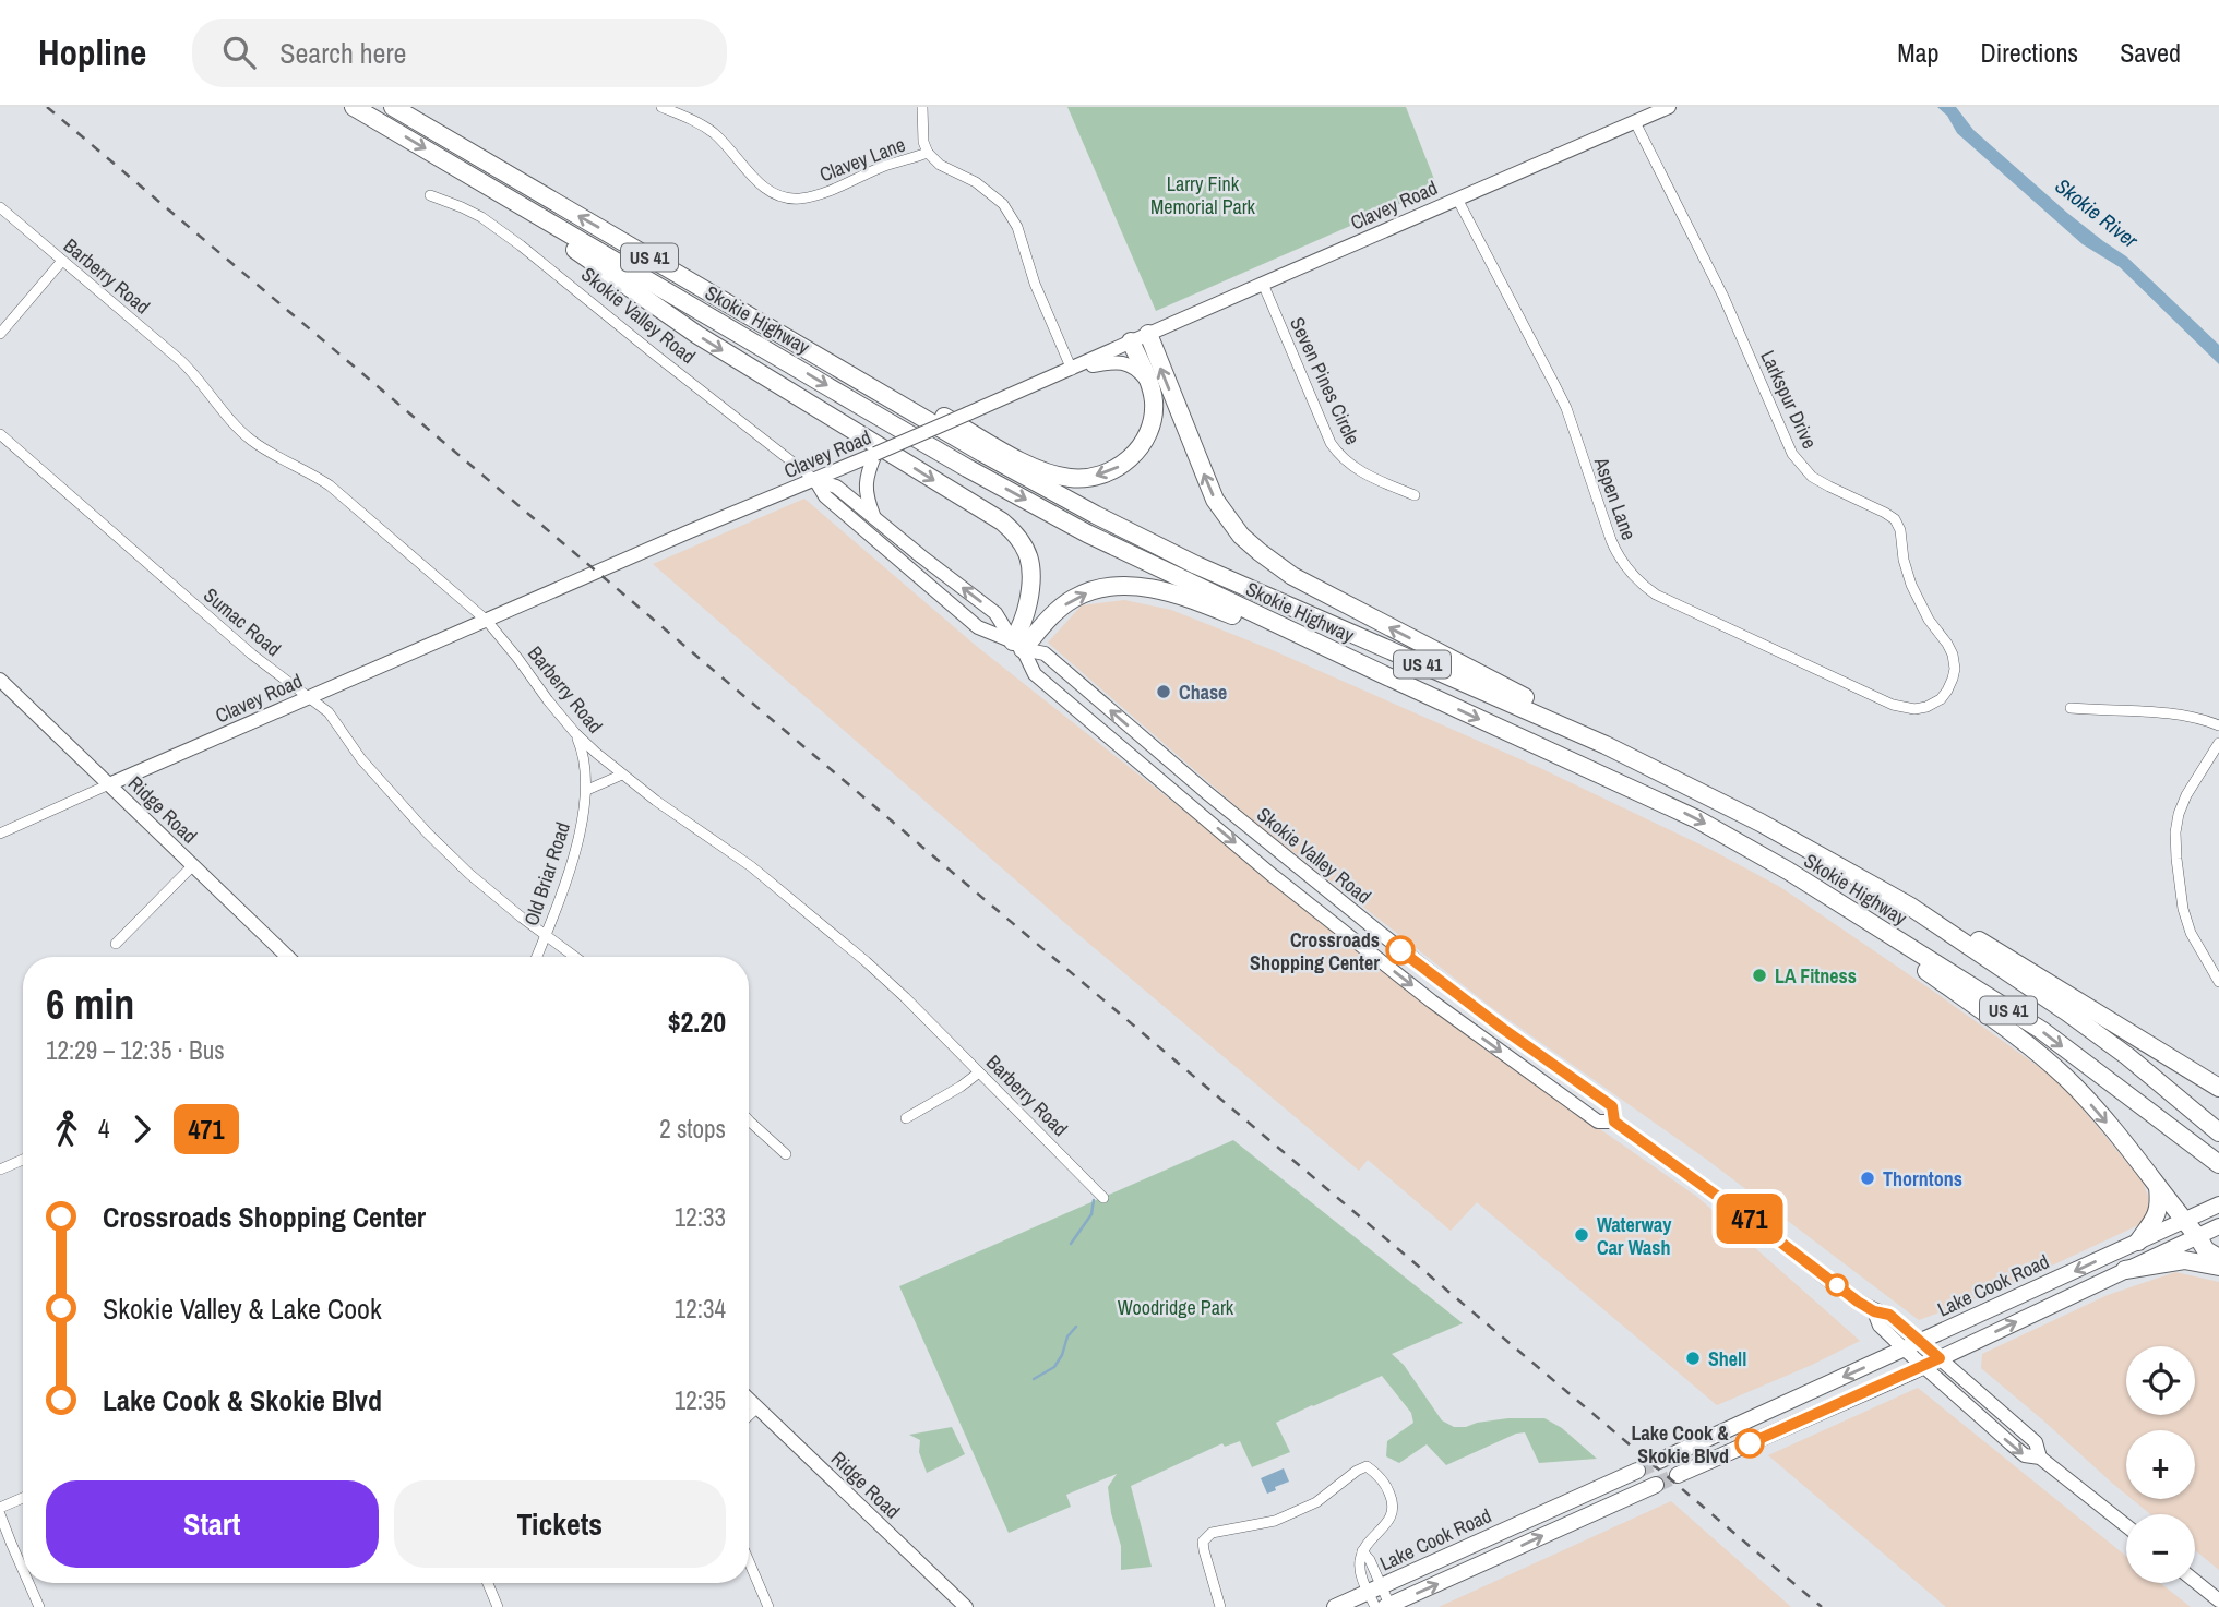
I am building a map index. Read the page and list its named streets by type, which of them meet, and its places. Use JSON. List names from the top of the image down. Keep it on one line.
{"streets":{"highway":["US 41","Skokie Highway"],"main road":["Clavey Road","Skokie Valley Road","Ridge Road","Lake Cook Road"],"street":["Clavey Lane","Barberry Road","Seven Pines Circle","Larkspur Drive","Aspen Lane","Sumac Road","Old Briar Road"]},"crossings":[["Clavey Lane","Clavey Road"],["Clavey Road","Barberry Road"],["Clavey Road","Skokie Valley Road"],["Clavey Road","Seven Pines Circle"],["Clavey Road","Larkspur Drive"],["Clavey Road","Aspen Lane"],["Clavey Road","Sumac Road"],["Clavey Road","Ridge Road"],["Barberry Road","Old Briar Road"],["Skokie Valley Road","Lake Cook Road"],["Larkspur Drive","Aspen Lane"],["Sumac Road","Old Briar Road"]],"water":["Skokie River"],"parks":["Larry Fink Memorial Park","Woodridge Park"],"places":["Chase","Crossroads Shopping Center","LA Fitness","Thorntons","Waterway Car Wash","Shell","Lake Cook & Skokie Blvd"],"lines":["bus line 471"],"page":{"header":"Hopline","search":"Search here","nav":["Map","Directions","Saved"],"on_map":"471","heading":["6 min","12:29 – 12:35 · Bus","$2.20"],"legs":["4","471","2 stops"],"list":[{"name":"Crossroads Shopping Center","value":"12:33"},{"name":"Skokie Valley & Lake Cook","value":"12:34"},{"name":"Lake Cook & Skokie Blvd","value":"12:35"}],"map_buttons":["+","−"],"buttons":["Start","Tickets"]}}
